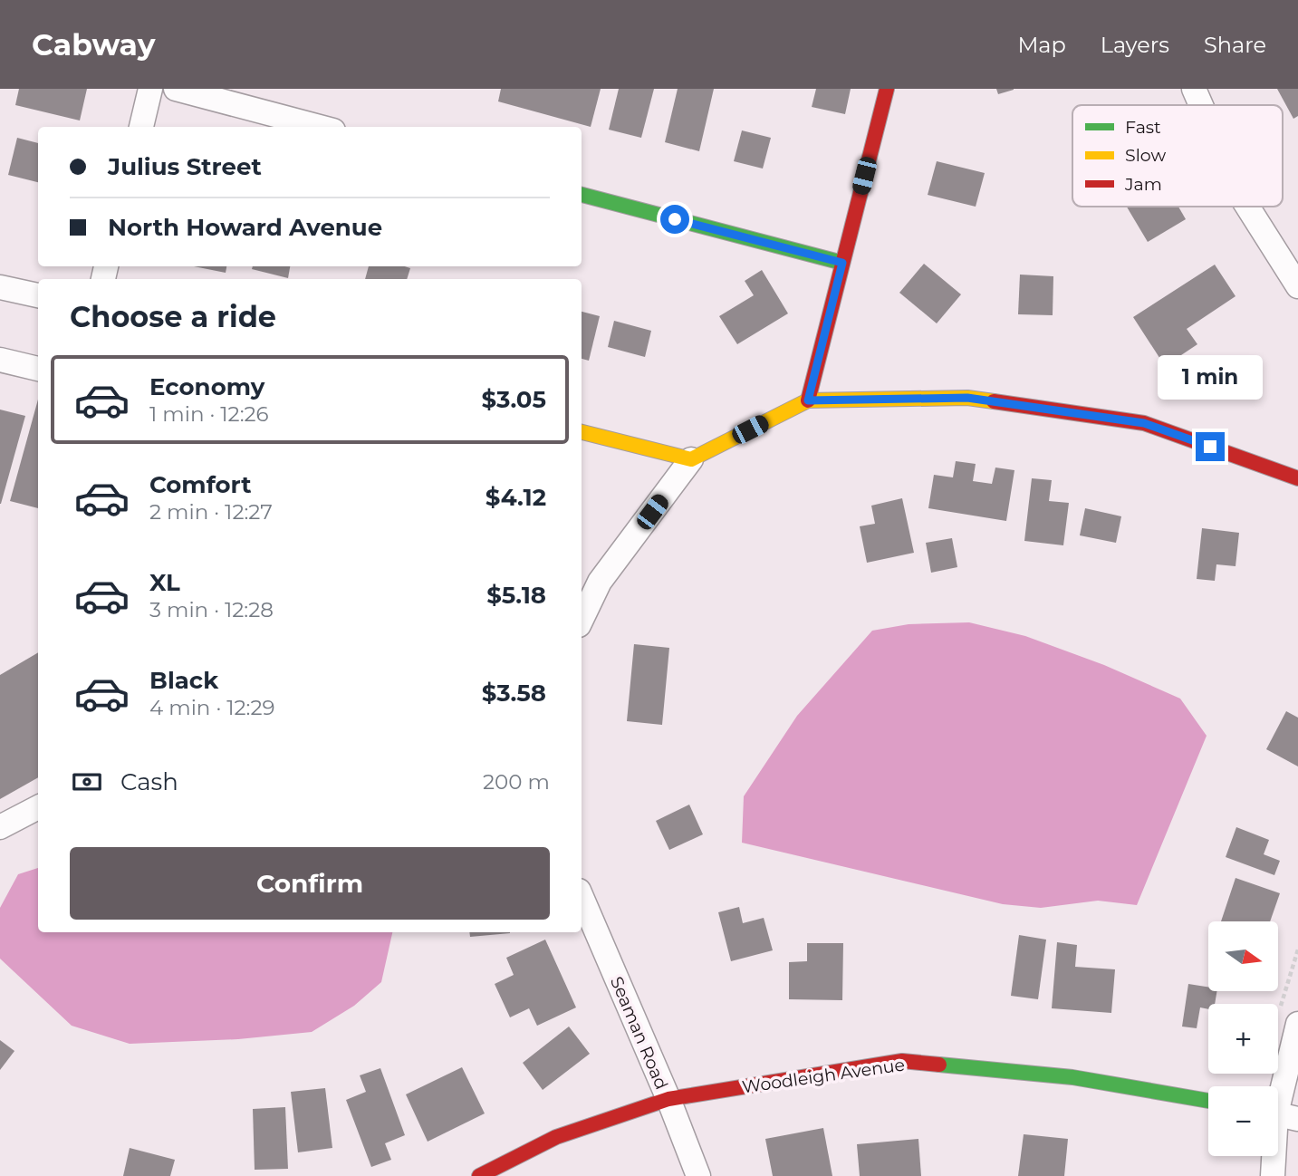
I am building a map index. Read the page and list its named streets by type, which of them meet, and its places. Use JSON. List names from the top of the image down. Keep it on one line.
{"streets":{"street":["Seaman Road","Woodleigh Avenue"]},"crossings":[["Seaman Road","Woodleigh Avenue"]],"legend":["Fast","Slow","Jam"],"north":"right","page":{"header":"Cabway","nav":["Map","Layers","Share"],"banner":["Julius Street","North Howard Avenue"],"heading":"Choose a ride","bubble":"1 min","list":[{"name":"Economy","note":"1 min · 12:26","value":"$3.05"},{"name":"Comfort","note":"2 min · 12:27","value":"$4.12"},{"name":"XL","note":"3 min · 12:28","value":"$5.18"},{"name":"Black","note":"4 min · 12:29","value":"$3.58"}],"pay":["Cash","200 m"],"buttons":"Confirm","map_buttons":["+","−"]}}
